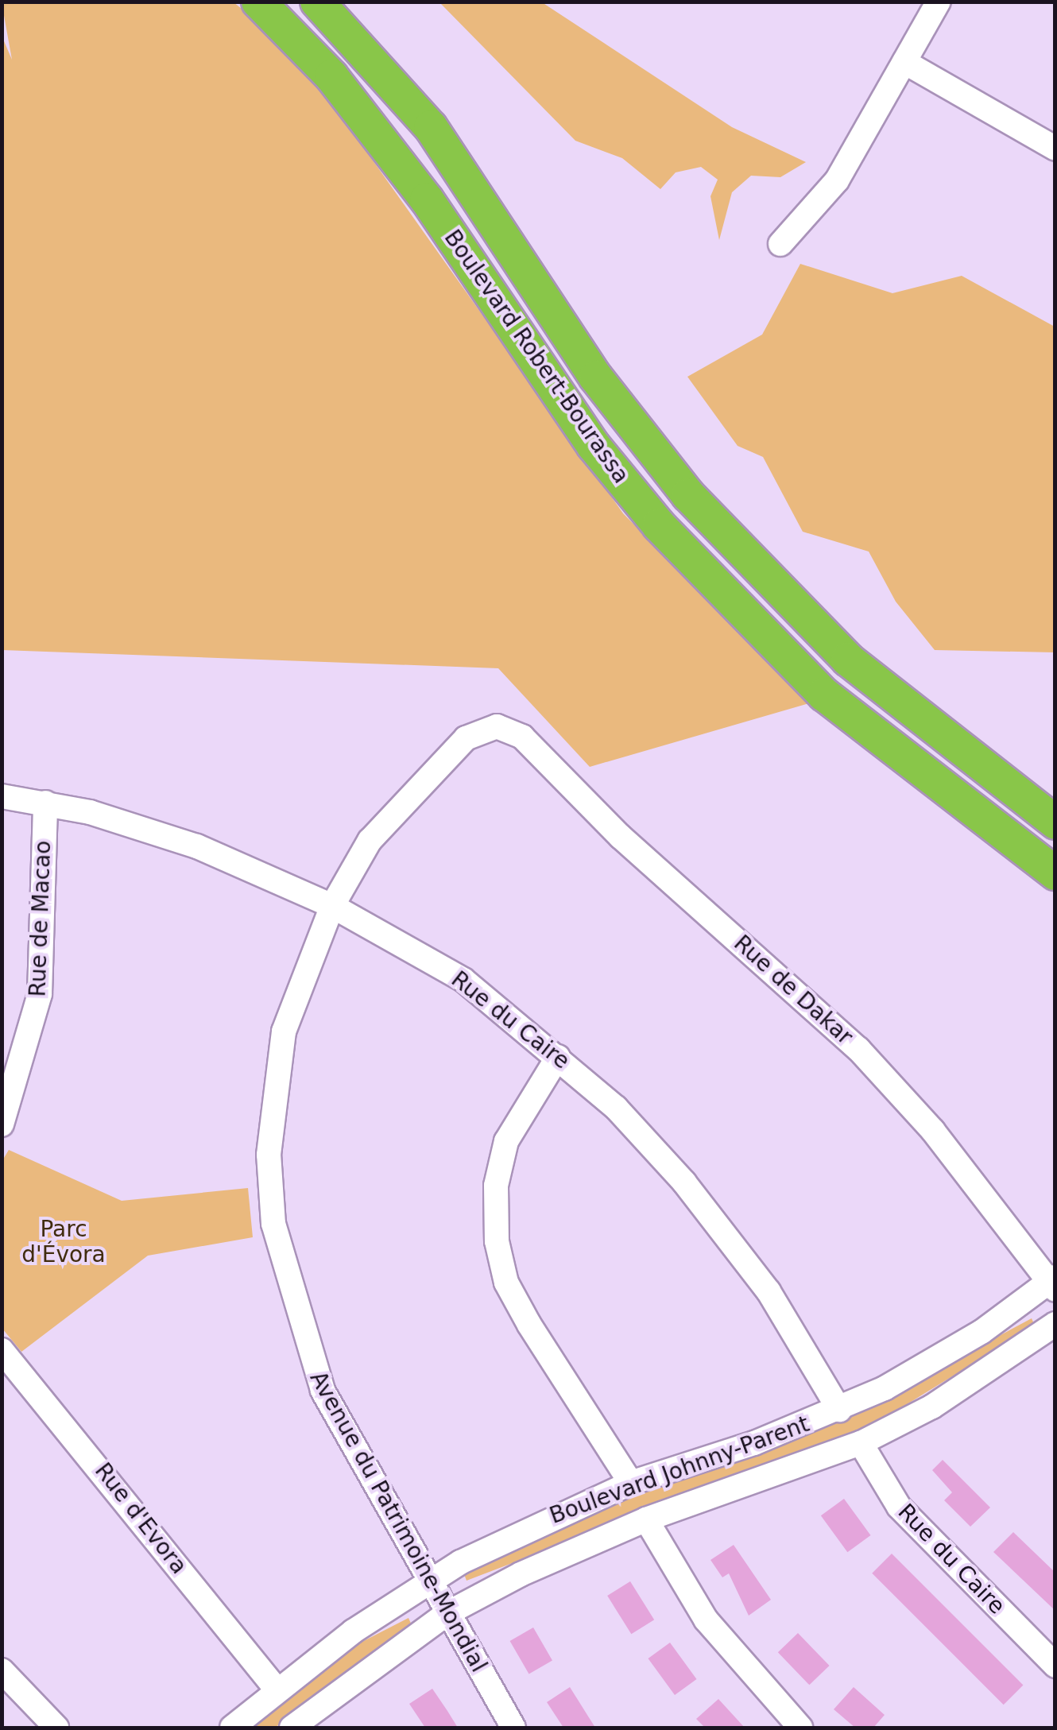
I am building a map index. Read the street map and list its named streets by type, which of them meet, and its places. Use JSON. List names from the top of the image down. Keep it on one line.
{"streets":{"highway":["Boulevard Robert-Bourassa"],"street":["Rue de Macao","Rue de Dakar","Rue du Caire","Boulevard Johnny-Parent","Rue d'Evora","Avenue du Patrimoine-Mondial"]},"crossings":[["Rue de Macao","Rue du Caire"],["Rue de Dakar","Boulevard Johnny-Parent"],["Rue de Dakar","Avenue du Patrimoine-Mondial"],["Rue du Caire","Boulevard Johnny-Parent"],["Rue du Caire","Avenue du Patrimoine-Mondial"],["Boulevard Johnny-Parent","Rue d'Evora"],["Boulevard Johnny-Parent","Avenue du Patrimoine-Mondial"]],"parks":["Parc d'Évora"]}
